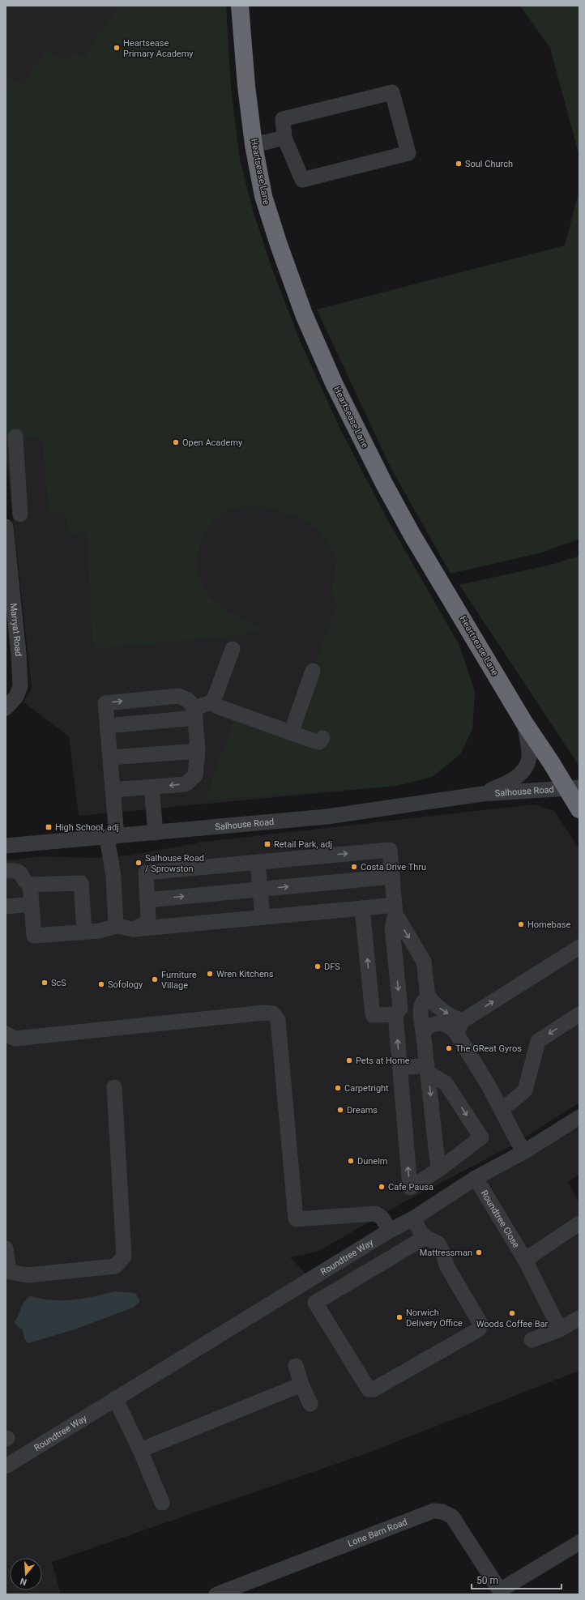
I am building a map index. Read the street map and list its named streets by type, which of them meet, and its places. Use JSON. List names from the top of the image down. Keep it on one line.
{"streets":{"highway":["Heartsease Lane"],"street":["Marryat Road","Salhouse Road","Roundtree Close","Roundtree Way","Lone Barn Road"]},"crossings":[["Heartsease Lane","Salhouse Road"],["Roundtree Close","Roundtree Way"]],"places":{"other":["Heartsease Primary Academy","Soul Church","Open Academy","Salhouse Road / Sprowston","Costa Drive Thru","Homebase","DFS","Wren Kitchens","Furniture Village","ScS","Sofology","The GReat Gyros","Pets at Home","Carpetright","Dreams","Dunelm","Cafe Pausa","Mattressman","Woods Coffee Bar","Norwich Delivery Office"],"transit":["High School, adj","Retail Park, adj"]},"scale_bar":"50 m","north":"bottom"}
